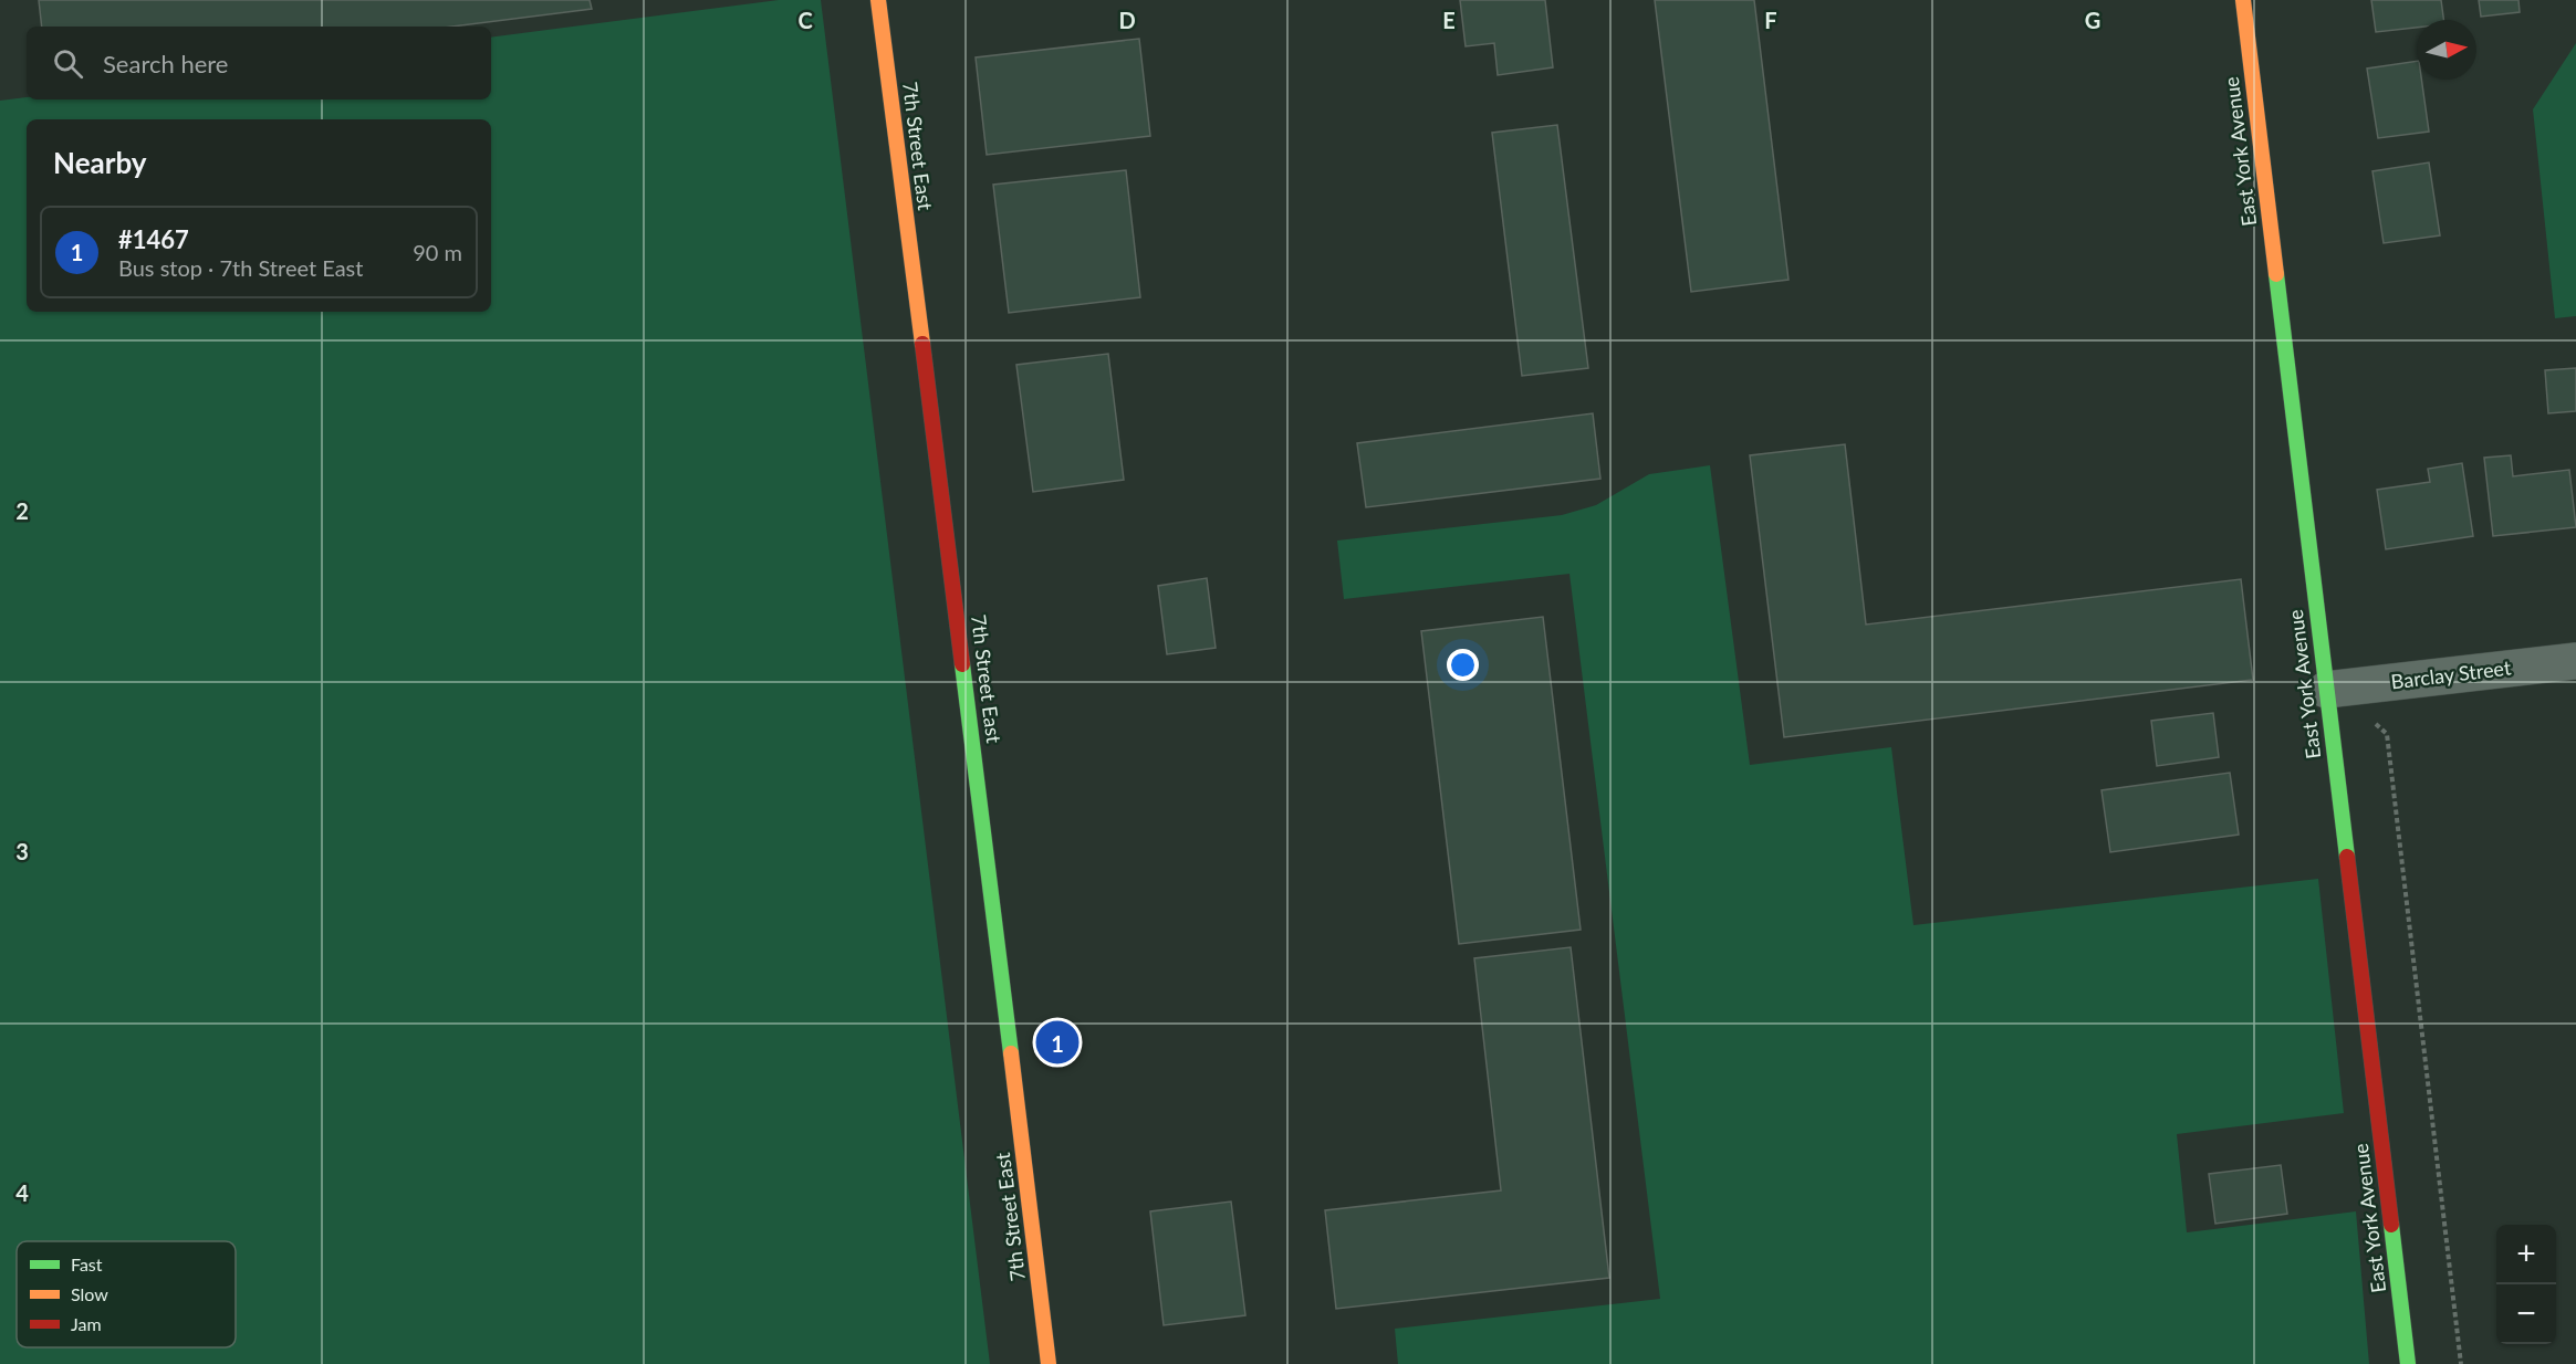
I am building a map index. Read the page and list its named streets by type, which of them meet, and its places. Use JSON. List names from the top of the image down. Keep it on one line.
{"streets":{"street":["7th Street East","East York Avenue","Barclay Street"]},"crossings":[["East York Avenue","Barclay Street"]],"legend":["Fast","Slow","Jam"],"north":"right","page":{"search":"Search here","heading":"Nearby","list":[{"mark":"1","name":"#1467","note":"Bus stop · 7th Street East","value":"90 m"}],"pins":"1","map_buttons":["+","−"]},"grid":{"columns":["C","D","E","F","G"],"rows":["2","3","4"]}}
